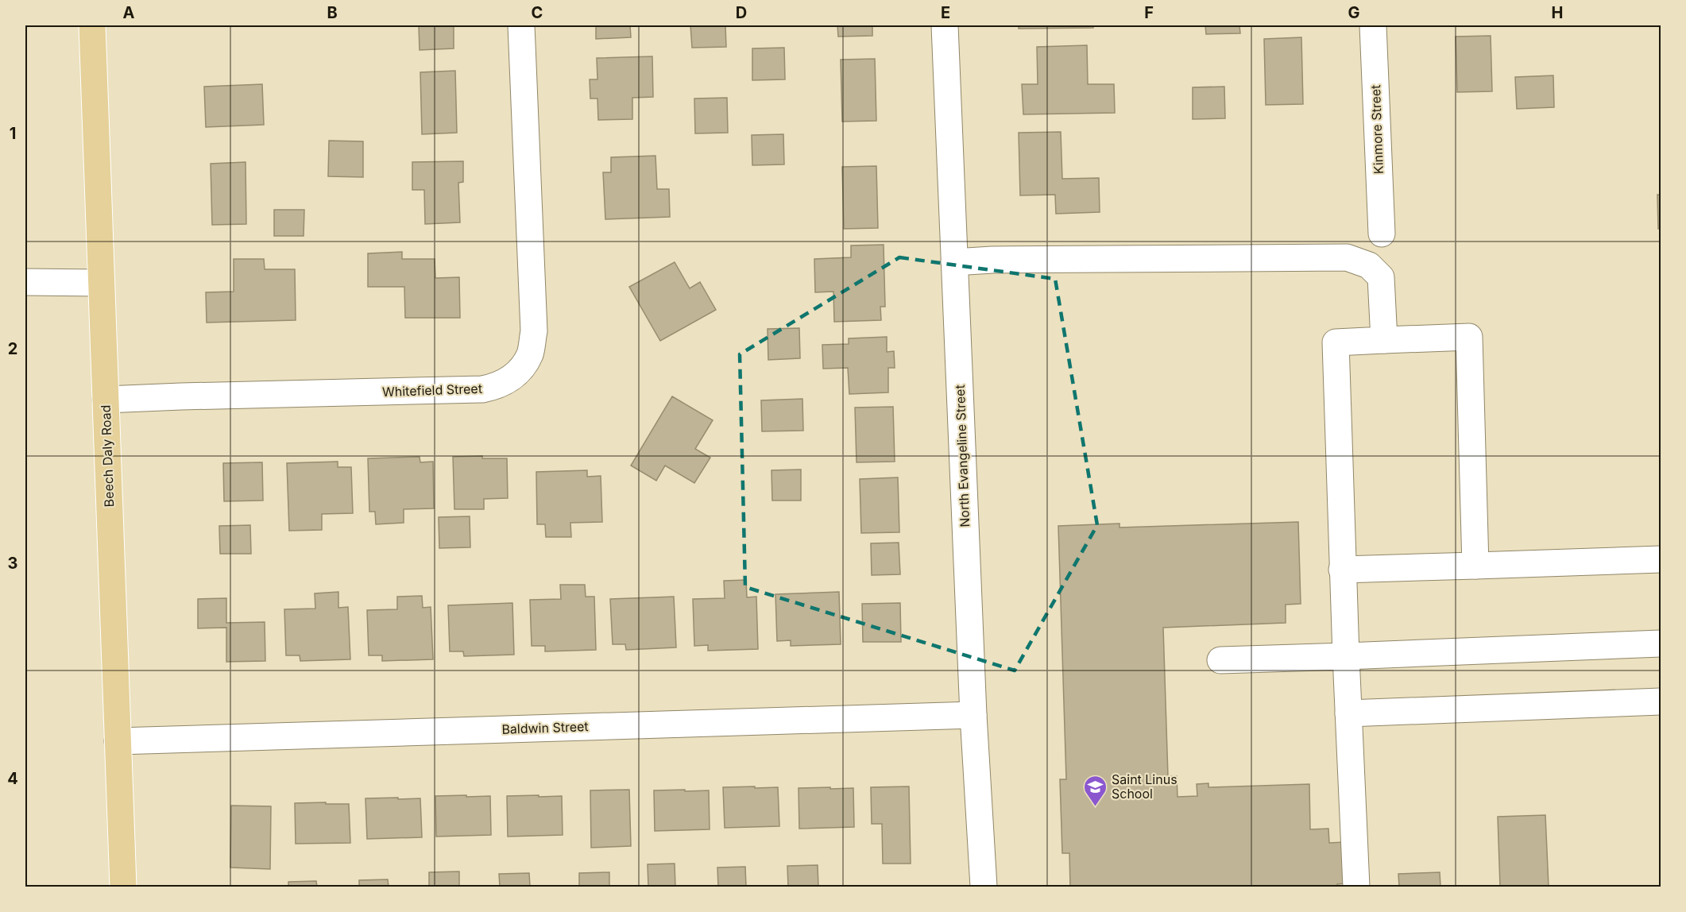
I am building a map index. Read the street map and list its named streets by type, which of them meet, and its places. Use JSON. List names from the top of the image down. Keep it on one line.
{"streets":{"main road":["Beech Daly Road"],"street":["Kinmore Street","Whitefield Street","North Evangeline Street","Baldwin Street"]},"crossings":[["Whitefield Street","Beech Daly Road"],["Beech Daly Road","Baldwin Street"],["North Evangeline Street","Baldwin Street"]],"places":{"school or university":["Saint Linus School"]},"grid":{"columns":["A","B","C","D","E","F","G","H"],"rows":["1","2","3","4"]}}
